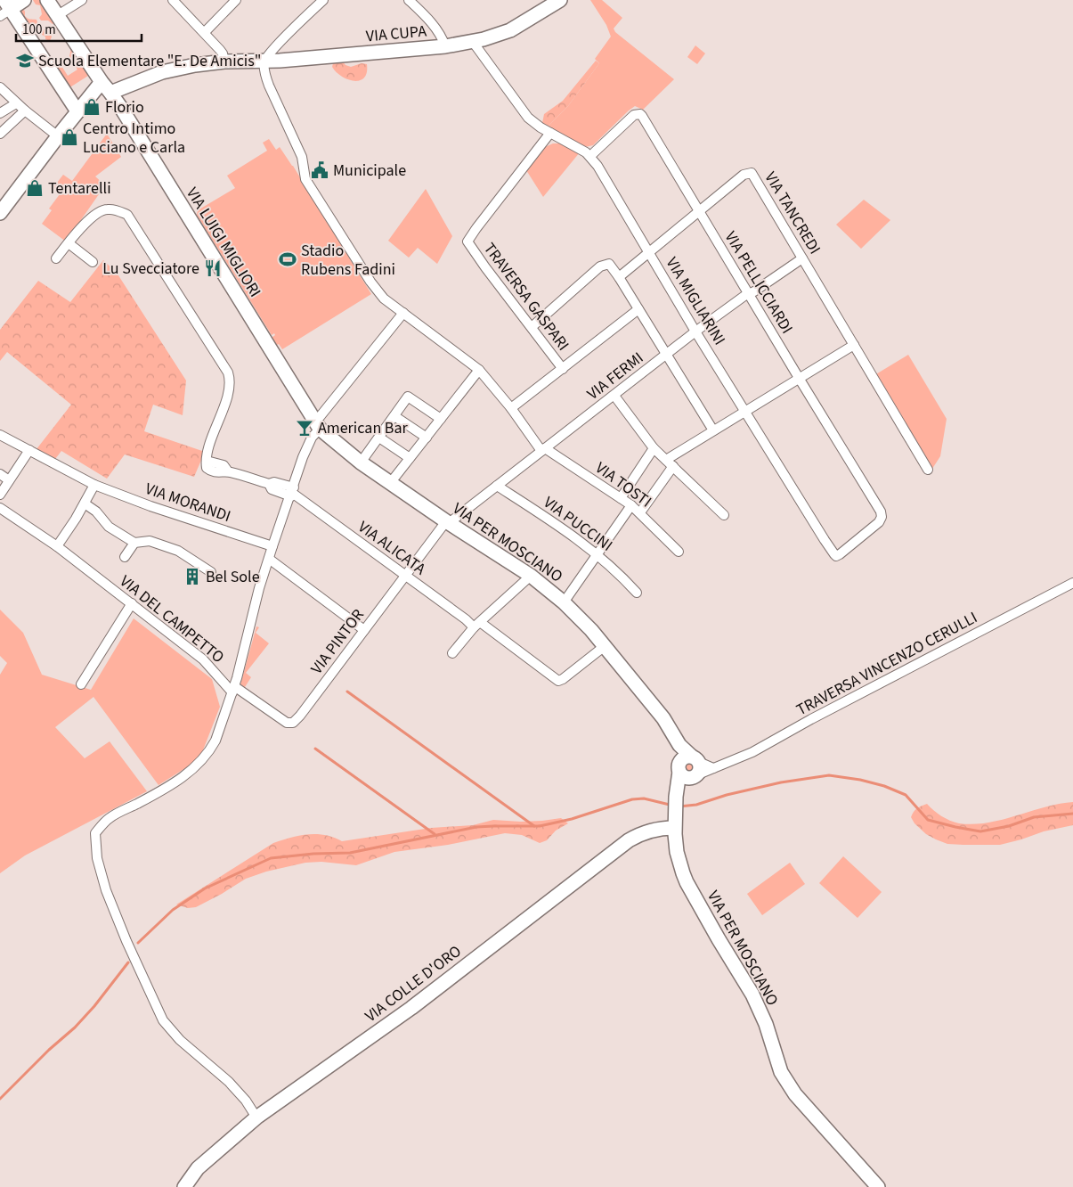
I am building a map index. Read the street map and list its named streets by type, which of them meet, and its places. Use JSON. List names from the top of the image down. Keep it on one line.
{"streets":{"main road":["VIA CUPA","VIA LUIGI MIGLIORI","VIA PER MOSCIANO","VIA COLLE D'ORO"],"street":["VIA TANCREDI","VIA PELLICCIARDI","TRAVERSA GASPARI","VIA MIGLIARINI","VIA FERMI","VIA TOSTI","VIA MORANDI","VIA PUCCINI","VIA ALICATA","VIA DEL CAMPETTO","VIA PINTOR","TRAVERSA VINCENZO CERULLI"]},"crossings":[["VIA CUPA","VIA LUIGI MIGLIORI"],["VIA CUPA","VIA MIGLIARINI"],["VIA TANCREDI","VIA PELLICCIARDI"],["VIA TANCREDI","VIA MIGLIARINI"],["VIA TANCREDI","VIA FERMI"],["VIA LUIGI MIGLIORI","VIA PER MOSCIANO"],["VIA PELLICCIARDI","VIA MIGLIARINI"],["VIA PELLICCIARDI","VIA FERMI"],["TRAVERSA GASPARI","VIA MIGLIARINI"],["VIA MIGLIARINI","VIA FERMI"],["VIA FERMI","VIA TOSTI"],["VIA FERMI","VIA PUCCINI"],["VIA FERMI","VIA PER MOSCIANO"],["VIA FERMI","VIA PINTOR"],["VIA PER MOSCIANO","VIA ALICATA"],["VIA PER MOSCIANO","VIA PINTOR"],["VIA PER MOSCIANO","TRAVERSA VINCENZO CERULLI"],["VIA PER MOSCIANO","VIA COLLE D'ORO"],["VIA ALICATA","VIA PINTOR"],["VIA DEL CAMPETTO","VIA PINTOR"]],"places":{"school or university":["Scuola Elementare \"E. De Amicis\""],"shop":["Florio","Centro Intimo Luciano e Carla","Tentarelli"],"public building":["Municipale"],"sports":["Stadio Rubens Fadini"],"restaurant":["Lu Svecciatore"],"bar":["American Bar"],"building":["Bel Sole"]},"scale_bar":"100 m"}
